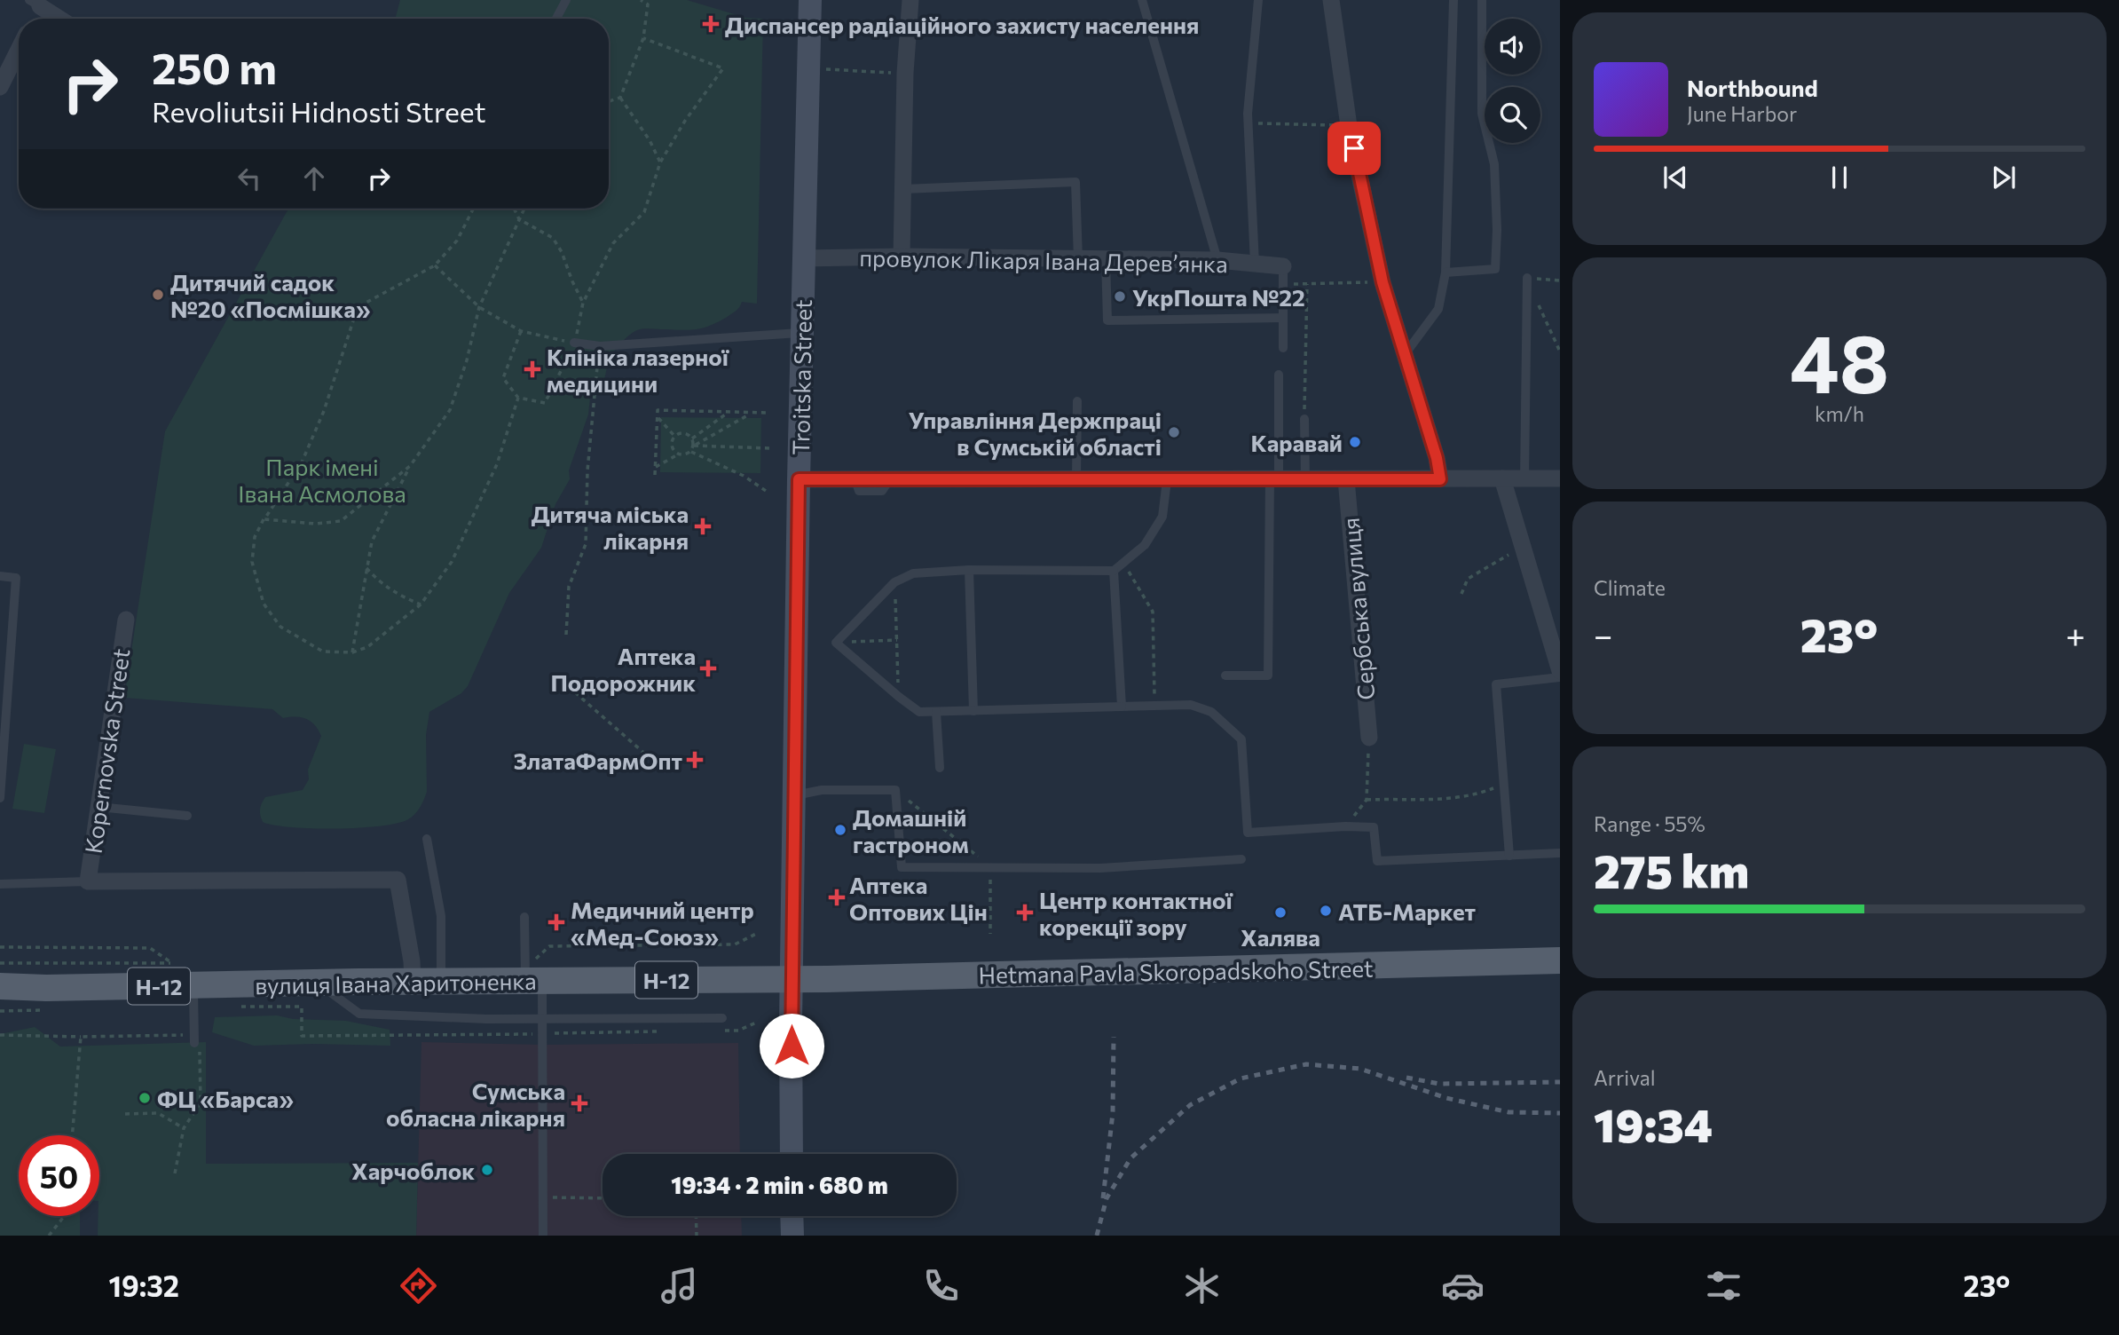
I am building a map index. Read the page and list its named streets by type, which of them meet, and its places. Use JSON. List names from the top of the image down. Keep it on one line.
{"streets":{"main road":["Troitska Street","Hetmana Pavla Skoropadskoho Street","Н-12","вулиця Івана Харитоненка"],"street":["провулок Лікаря Івана Деревʼянка","Сербська вулиця","Kopernovska Street"]},"crossings":[["провулок Лікаря Івана Деревʼянка","Troitska Street"],["Troitska Street","Hetmana Pavla Skoropadskoho Street"],["Troitska Street","вулиця Івана Харитоненка"],["Hetmana Pavla Skoropadskoho Street","вулиця Івана Харитоненка"]],"parks":["Парк імені Івана Асмолова"],"places":{"health":["Диспансер радіаційного захисту населення","Клініка лазерної медицини","Дитяча міська лікарня","Аптека Подорожник","ЗлатаФармОпт","Аптека Оптових Цін","Центр контактної корекції зору","Медичний центр «Мед-Союз»","Сумська обласна лікарня"],"other":["Дитячий садок №20 «Посмішка»","УкрПошта №22","Управління Держпраці в Сумській області","Каравай","Домашній гастроном","АТБ-Маркет","Халява","ФЦ «Барса»","Харчоблок"]},"page":{"turn":["250 m","Revoliutsii Hidnosti Street"],"song":["Northbound","June Harbor"],"tile":[["48","km/h"],"Climate",["Range · 55%","275 km"],["Arrival","19:34"]],"heat":["−","23°","+"],"limit":"50","trip":"19:34 · 2 min · 680 m","tabs":["19:32","23°"]}}
